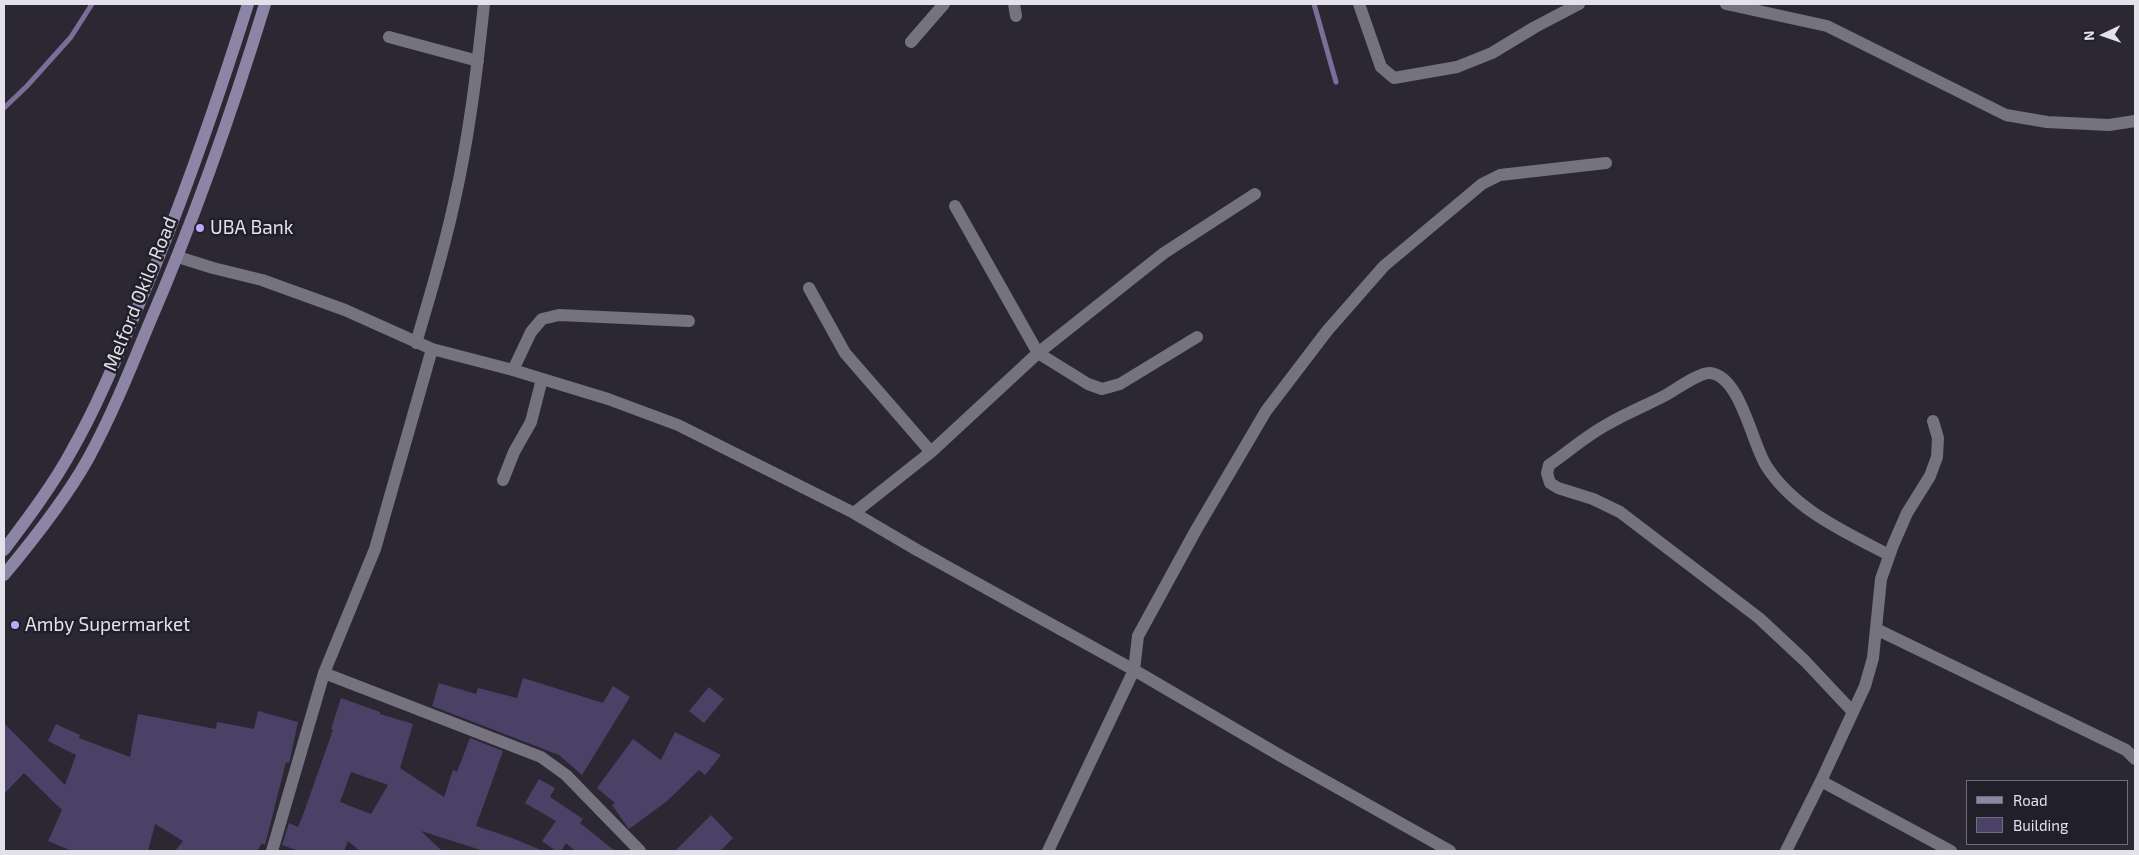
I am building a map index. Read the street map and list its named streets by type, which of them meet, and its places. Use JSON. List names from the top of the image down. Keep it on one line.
{"streets":{"main road":["Melford Okilo Road"]},"places":["UBA Bank","Amby Supermarket"],"legend":["Road","Building"],"north":"left"}
